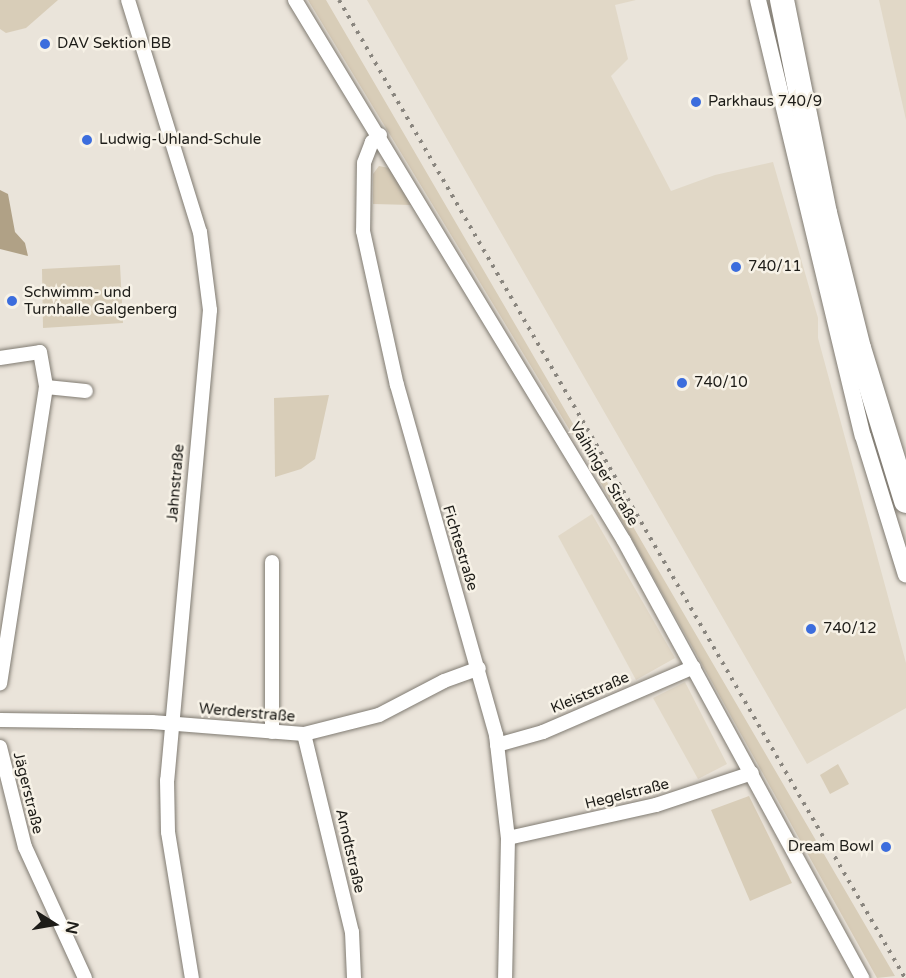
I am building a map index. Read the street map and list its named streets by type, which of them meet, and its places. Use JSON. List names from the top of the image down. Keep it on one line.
{"streets":{"street":["Vaihinger Straße","Jahnstraße","Fichtestraße","Kleiststraße","Werderstraße","Jägerstraße","Hegelstraße","Arndtstraße"]},"crossings":[["Vaihinger Straße","Fichtestraße"],["Vaihinger Straße","Kleiststraße"],["Vaihinger Straße","Hegelstraße"],["Jahnstraße","Werderstraße"],["Fichtestraße","Kleiststraße"],["Fichtestraße","Werderstraße"],["Fichtestraße","Hegelstraße"],["Werderstraße","Arndtstraße"]],"places":["DAV Sektion BB","Parkhaus 740/9","Ludwig-Uhland-Schule","740/11","Schwimm- und Turnhalle Galgenberg","740/10","740/12","Dream Bowl"],"north":"right"}
